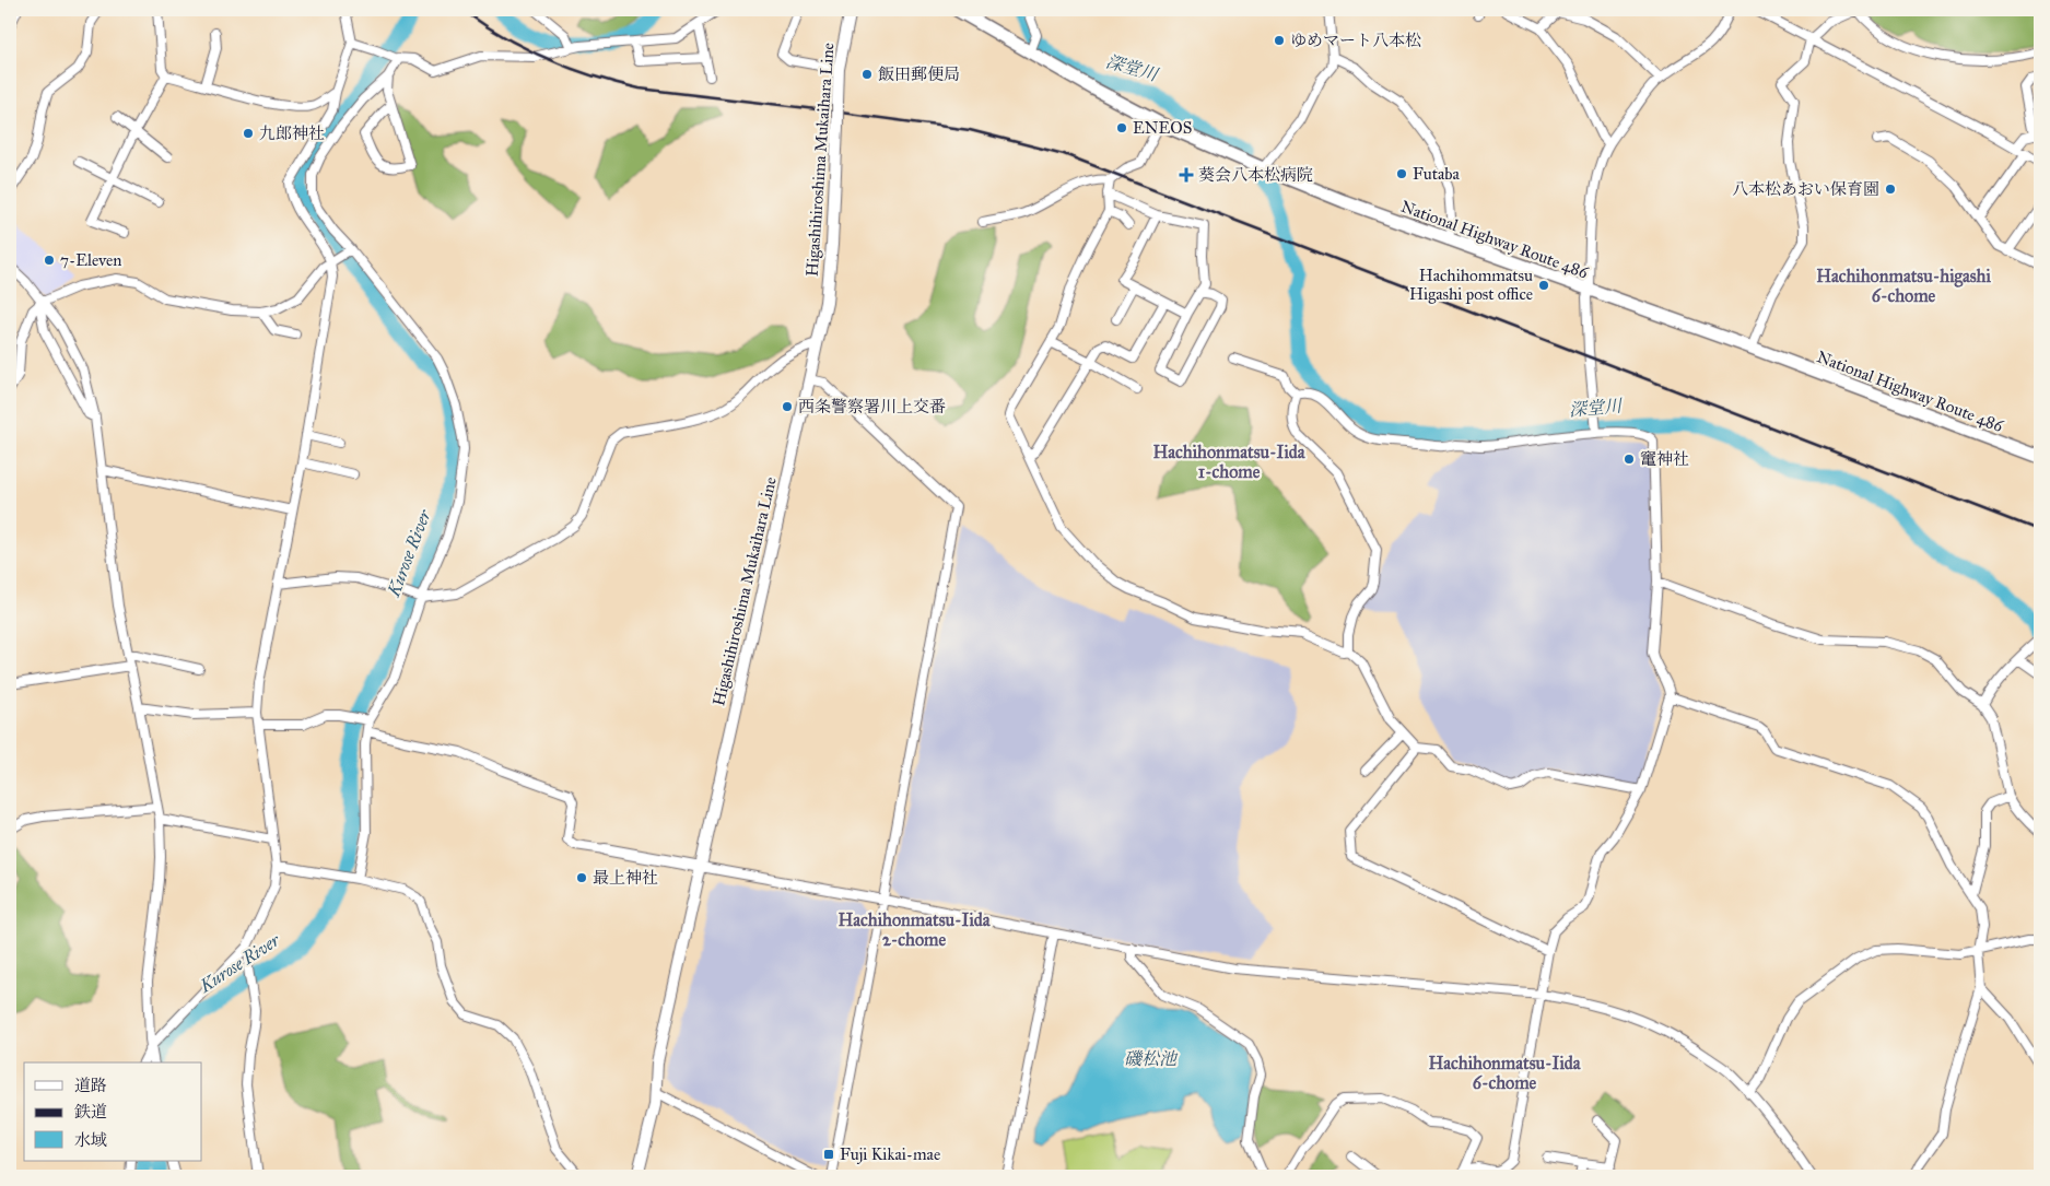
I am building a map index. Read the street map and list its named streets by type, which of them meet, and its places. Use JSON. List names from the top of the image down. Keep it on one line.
{"streets":{"highway":["National Highway Route 486"],"main road":["Higashihiroshima Mukaihara Line"]},"districts":["Hachihonmatsu-higashi 6-chome","Hachihonmatsu-Iida 1-chome","Hachihonmatsu-Iida 2-chome","Hachihonmatsu-Iida 6-chome"],"water":["深堂川","Kurose River","磯松池"],"places":{"other":["ゆめマート八本松","飯田郵便局","ENEOS","九郎神社","Futaba","八本松あおい保育園","7-Eleven","Hachihommatsu Higashi post office","西条警察署川上交番","竃神社","最上神社"],"health":["葵会八本松病院"],"transit":["Fuji Kikai-mae"]},"legend":["道路","鉄道","水域"]}
